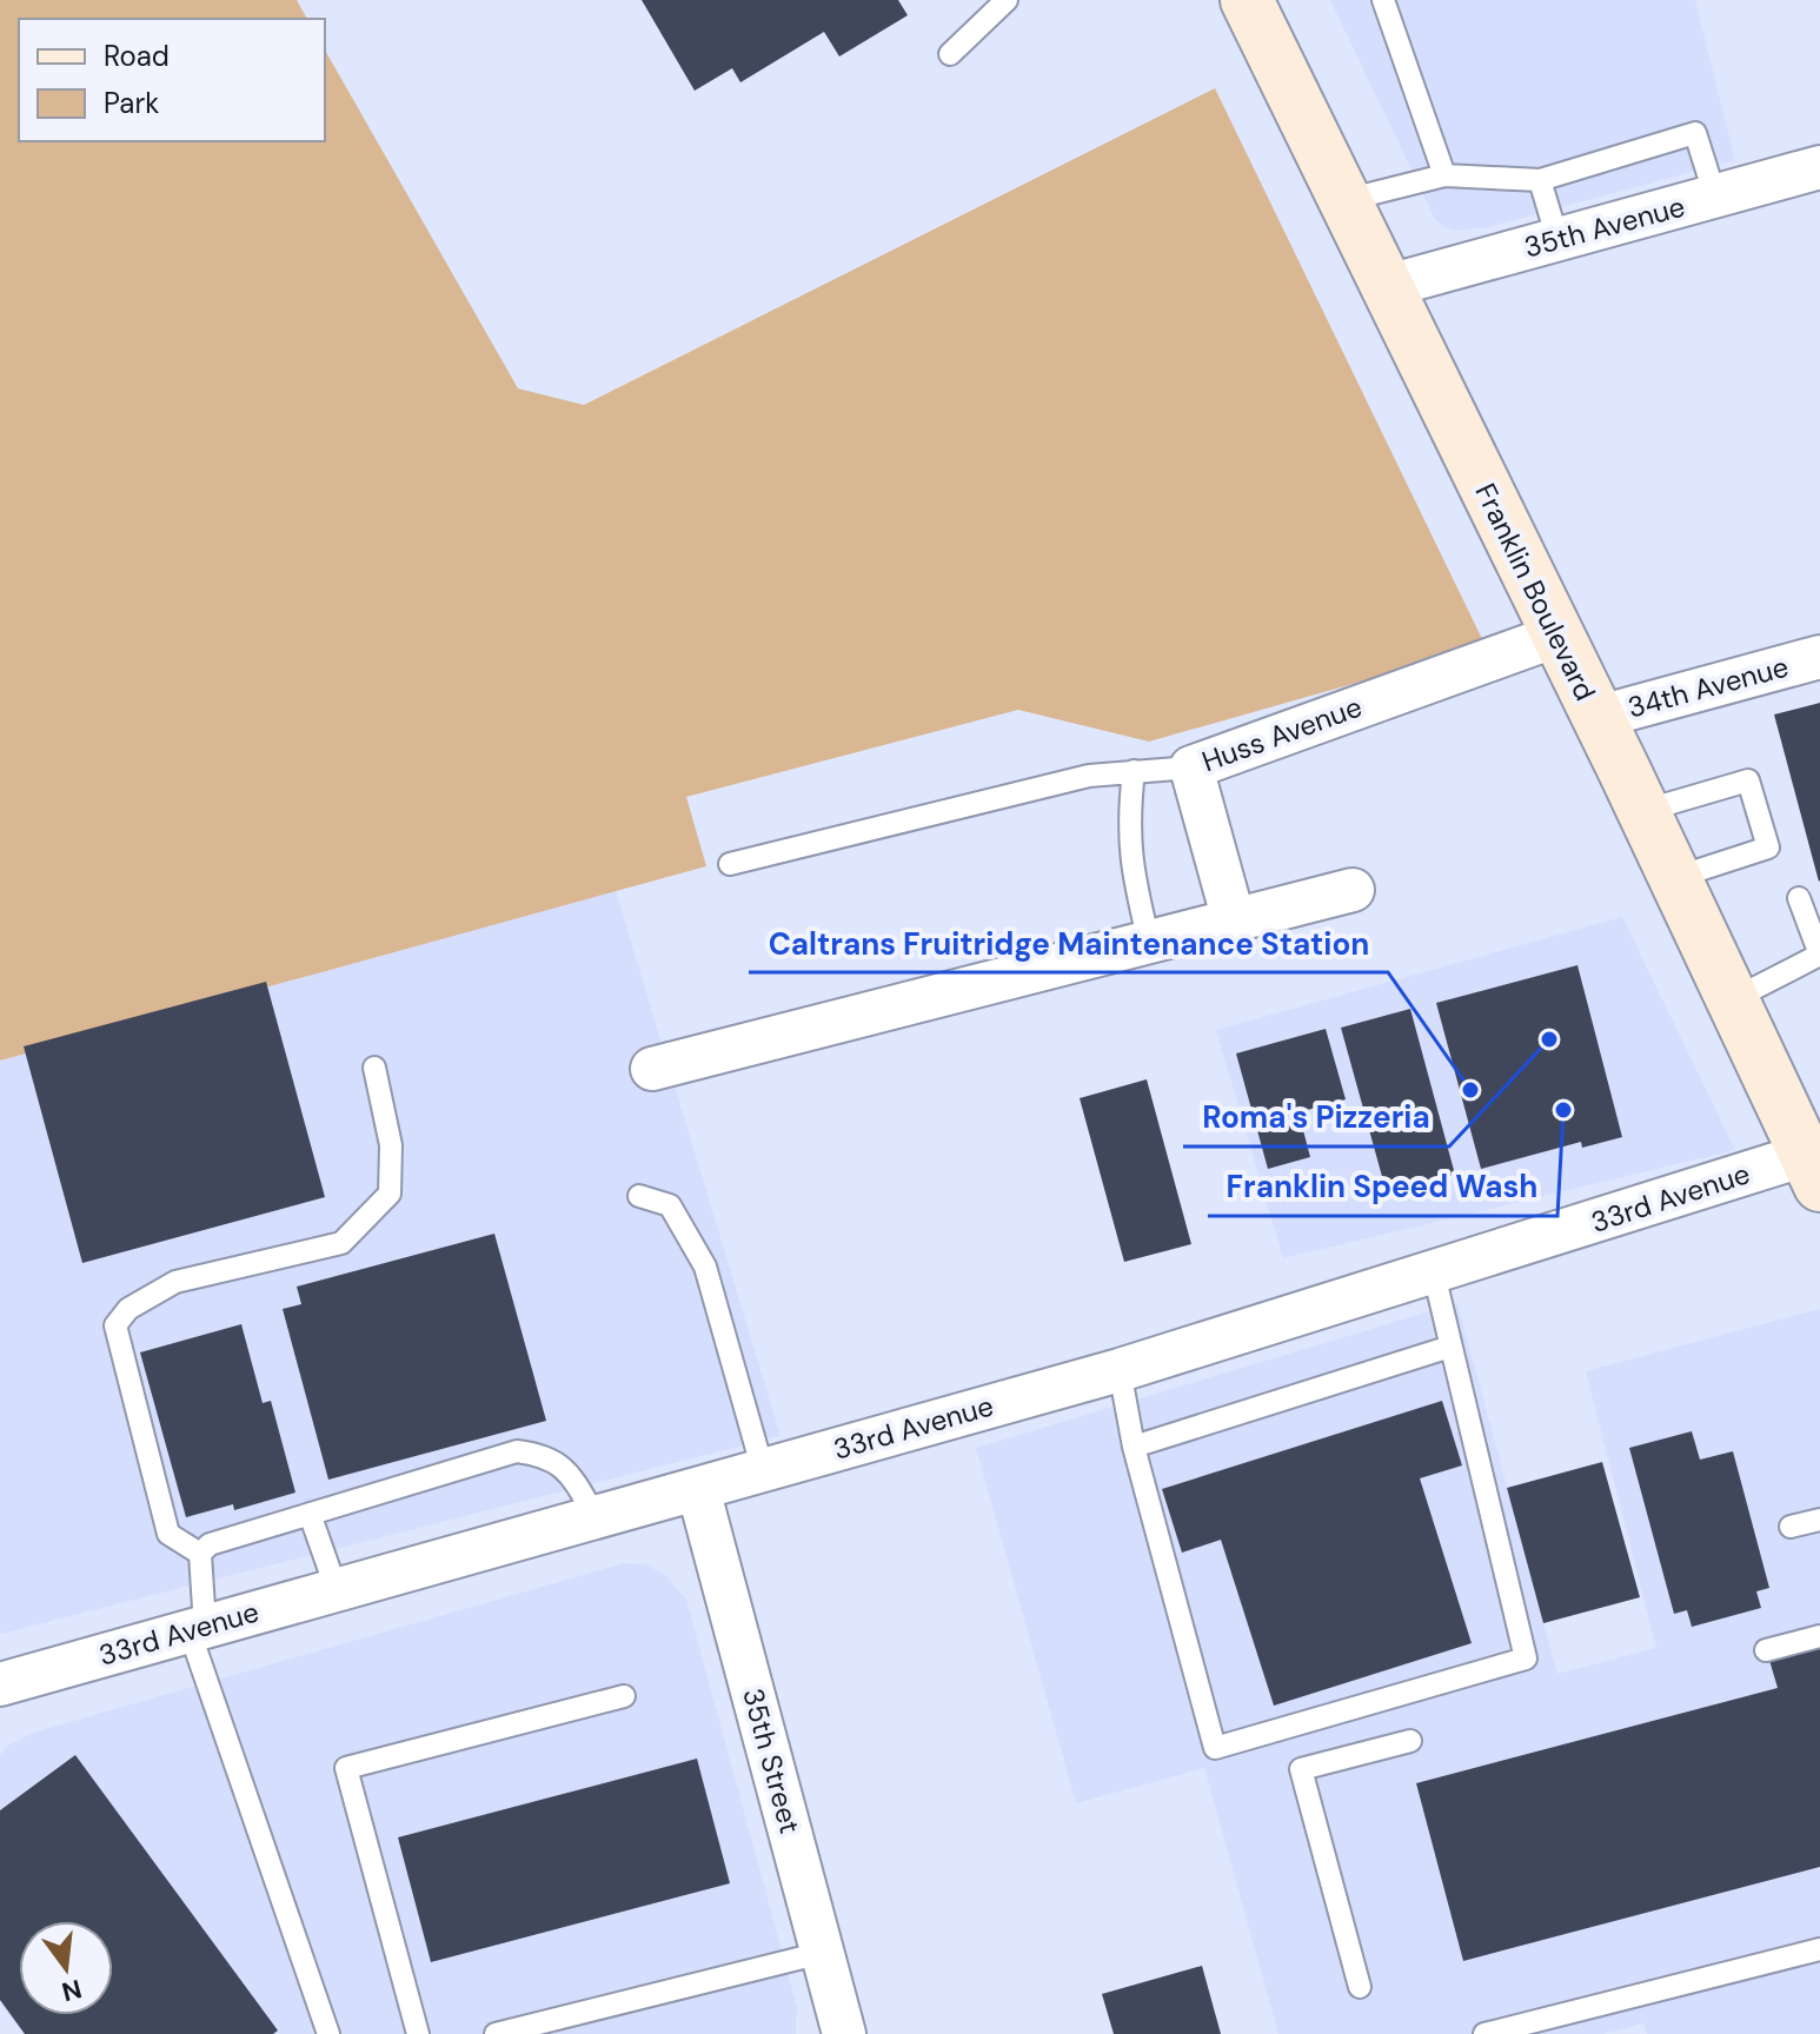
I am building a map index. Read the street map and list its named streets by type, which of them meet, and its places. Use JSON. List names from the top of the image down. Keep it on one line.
{"streets":{"main road":["Franklin Boulevard"],"street":["35th Avenue","34th Avenue","Huss Avenue","33rd Avenue","35th Street"]},"crossings":[["35th Avenue","Franklin Boulevard"],["Franklin Boulevard","34th Avenue"],["Franklin Boulevard","Huss Avenue"],["Franklin Boulevard","33rd Avenue"],["33rd Avenue","35th Street"]],"places":["Roma's Pizzeria","Caltrans Fruitridge Maintenance Station","Franklin Speed Wash"],"legend":["Road","Park"],"north":"bottom"}
